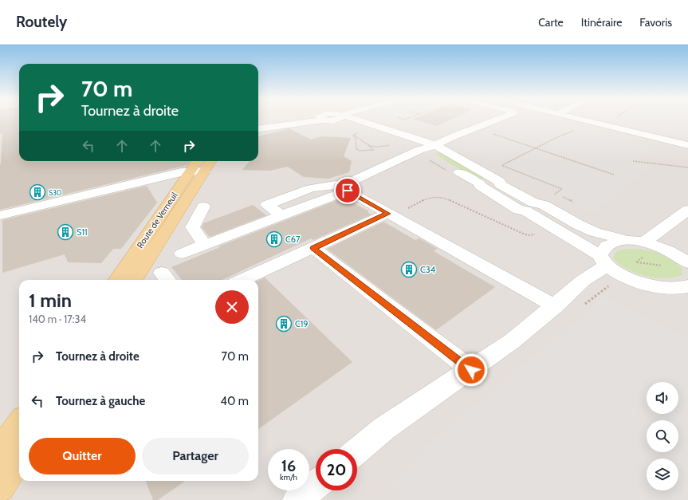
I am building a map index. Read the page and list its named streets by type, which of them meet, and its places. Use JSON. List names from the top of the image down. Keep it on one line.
{"streets":{"main road":["Route de Verneuil"]},"places":{"building":["S30","S11","C67","C34","C19"]},"page":{"header":"Routely","nav":["Carte","Itinéraire","Favoris"],"turn":["70 m","Tournez à droite"],"heading":["1 min","140 m · 17:34"],"list":[{"name":"Tournez à droite","value":"70 m"},{"name":"Tournez à gauche","value":"40 m"}],"buttons":["Quitter","Partager"],"speed":"16 km/h","limit":"20"}}
